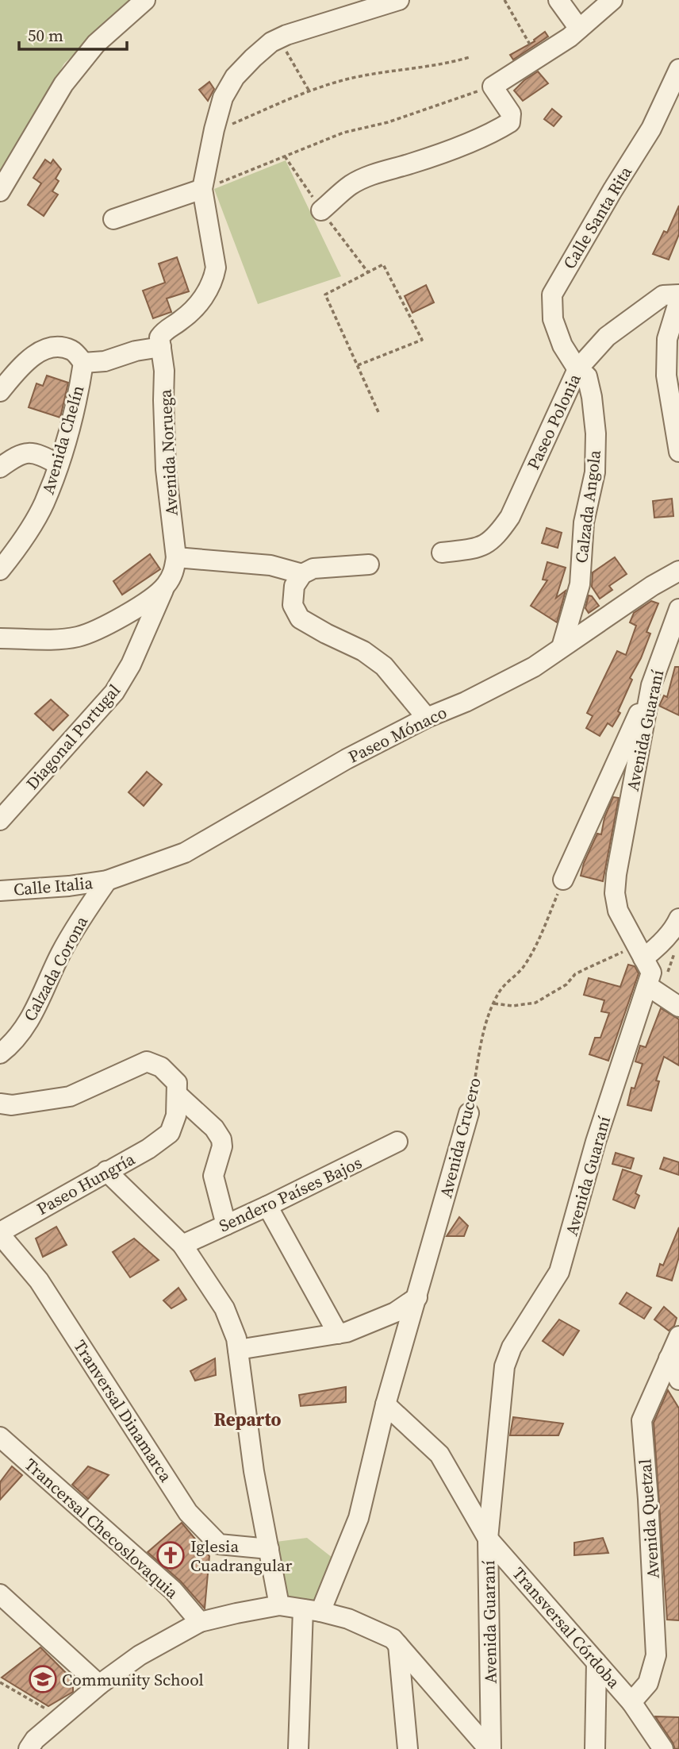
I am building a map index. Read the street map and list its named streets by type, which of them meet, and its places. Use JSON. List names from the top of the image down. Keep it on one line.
{"streets":{"street":["Calle Santa Rita","Paseo Polonia","Avenida Chelín","Avenida Noruega","Calzada Angola","Avenida Guaraní","Paseo Mónaco","Diagonal Portugal","Calle Italia","Calzada Corona","Avenida Crucero","Paseo Hungría","Sendero Países Bajos","Tranversal Dinamarca","Avenida Quetzal","Trancersal Checoslovaquia","Transversal Córdoba"]},"crossings":[["Calle Santa Rita","Paseo Polonia"],["Calle Santa Rita","Calzada Angola"],["Paseo Polonia","Calzada Angola"],["Calzada Angola","Paseo Mónaco"],["Avenida Guaraní","Transversal Córdoba"],["Paseo Mónaco","Calle Italia"],["Paseo Mónaco","Calzada Corona"],["Calle Italia","Calzada Corona"],["Avenida Crucero","Transversal Córdoba"],["Paseo Hungría","Tranversal Dinamarca"],["Avenida Quetzal","Transversal Córdoba"]],"districts":["Reparto"],"places":{"church":["Iglesia Cuadrangular"],"school or university":["Community School"]},"scale_bar":"50 m"}
